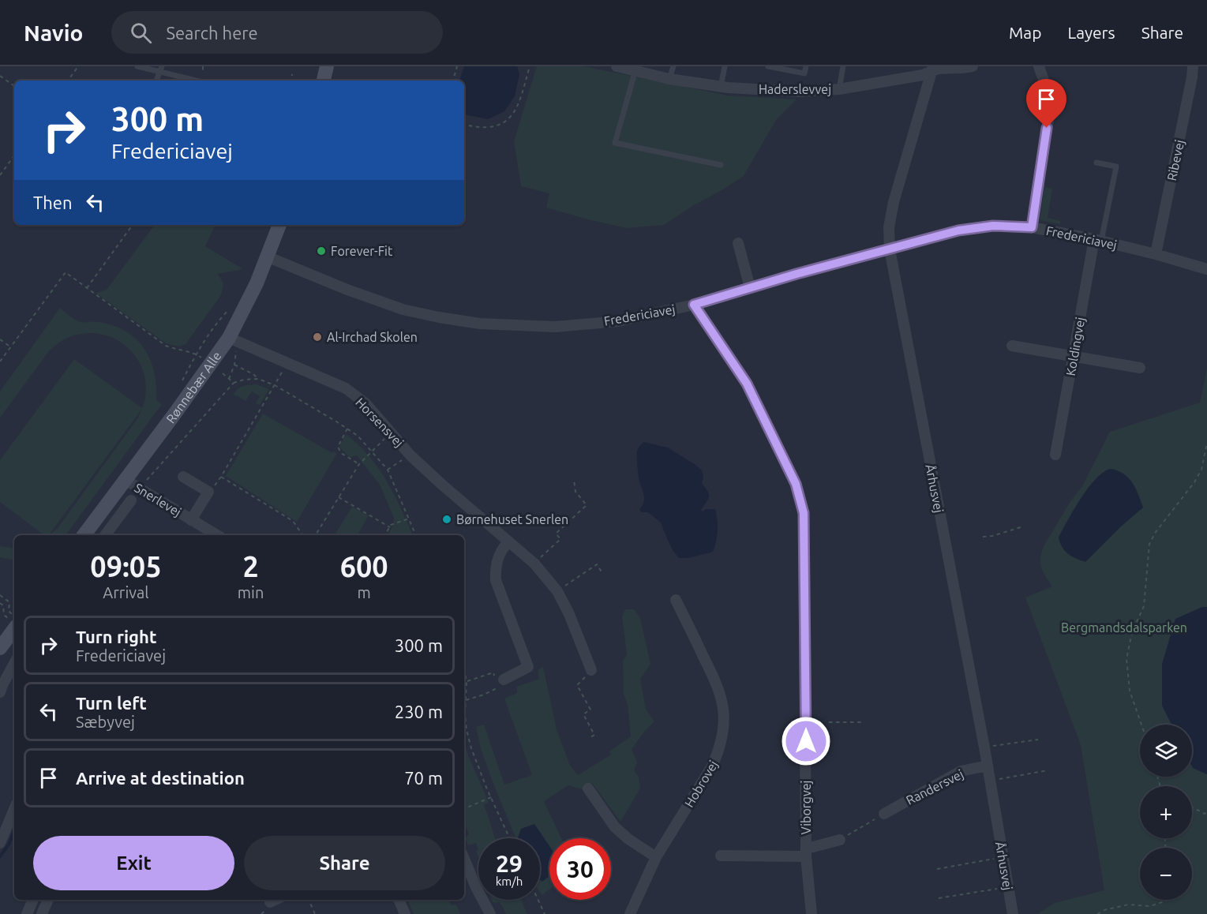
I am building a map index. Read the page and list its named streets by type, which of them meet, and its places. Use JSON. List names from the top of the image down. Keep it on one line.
{"streets":{"main road":["Rønnebær Alle"],"street":["Haderslevvej","Ribevej","Fredericiavej","Koldingvej","Horsensvej","Århusvej","Snerlevej","Hobrovej","Randersvej","Viborgvej"]},"crossings":[["Haderslevvej","Århusvej"],["Ribevej","Fredericiavej"],["Fredericiavej","Koldingvej"],["Fredericiavej","Rønnebær Alle"],["Fredericiavej","Århusvej"],["Fredericiavej","Viborgvej"],["Rønnebær Alle","Horsensvej"],["Rønnebær Alle","Snerlevej"],["Århusvej","Randersvej"]],"parks":["Bergmandsdalsparken"],"places":["Forever-Fit","Al-Irchad Skolen","Børnehuset Snerlen"],"page":{"header":"Navio","search":"Search here","nav":["Map","Layers","Share"],"turn":["300 m","Fredericiavej"],"then":"Then","eta":["09:05","Arrival","2","min","600","m"],"list":[{"name":"Turn right","note":"Fredericiavej","value":"300 m"},{"name":"Turn left","note":"Sæbyvej","value":"230 m"},{"name":"Arrive at destination","value":"70 m"}],"map_buttons":["+","−"],"buttons":["Exit","Share"],"speed":"29 km/h","limit":"30"}}
